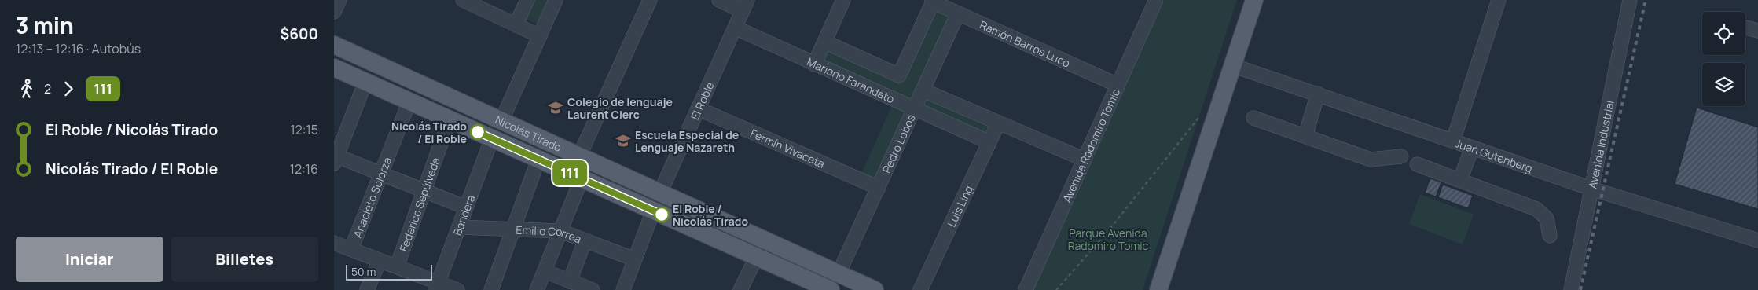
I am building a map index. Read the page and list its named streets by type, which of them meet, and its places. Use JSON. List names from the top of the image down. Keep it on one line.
{"streets":{"main road":["Nicolás Tirado"],"street":["Ramón Barros Luco","Mariano Farandato","El Roble","Pedro Lobos","Avenida Radomiro Tomic","Avenida Industrial","Fermín Vivaceta","Juan Gutenberg","Anacleto Solorza","Federico Sepúlveda","Luis Ling","Bandera","Emilio Correa"]},"crossings":[["Ramón Barros Luco","Pedro Lobos"],["Ramón Barros Luco","Avenida Radomiro Tomic"],["Mariano Farandato","El Roble"],["Mariano Farandato","Pedro Lobos"],["Mariano Farandato","Luis Ling"],["El Roble","Nicolás Tirado"],["El Roble","Fermín Vivaceta"],["El Roble","Emilio Correa"],["Nicolás Tirado","Pedro Lobos"],["Nicolás Tirado","Anacleto Solorza"],["Nicolás Tirado","Federico Sepúlveda"],["Nicolás Tirado","Bandera"],["Pedro Lobos","Fermín Vivaceta"],["Avenida Industrial","Juan Gutenberg"],["Bandera","Emilio Correa"]],"parks":["Parque Avenida Radomiro Tomic"],"places":{"school or university":["Colegio de lenguaje Laurent Clerc","Escuela Especial de Lenguaje Nazareth"],"other":["Nicolás Tirado / El Roble","El Roble / Nicolás Tirado"]},"lines":["bus line 111"],"scale_bar":"50 m","page":{"heading":["3 min","12:13 – 12:16 · Autobús","$600"],"on_map":"111","legs":["2","111"],"list":[{"name":"El Roble / Nicolás Tirado","value":"12:15"},{"name":"Nicolás Tirado / El Roble","value":"12:16"}],"buttons":["Iniciar","Billetes"],"scale":"50 m"}}
